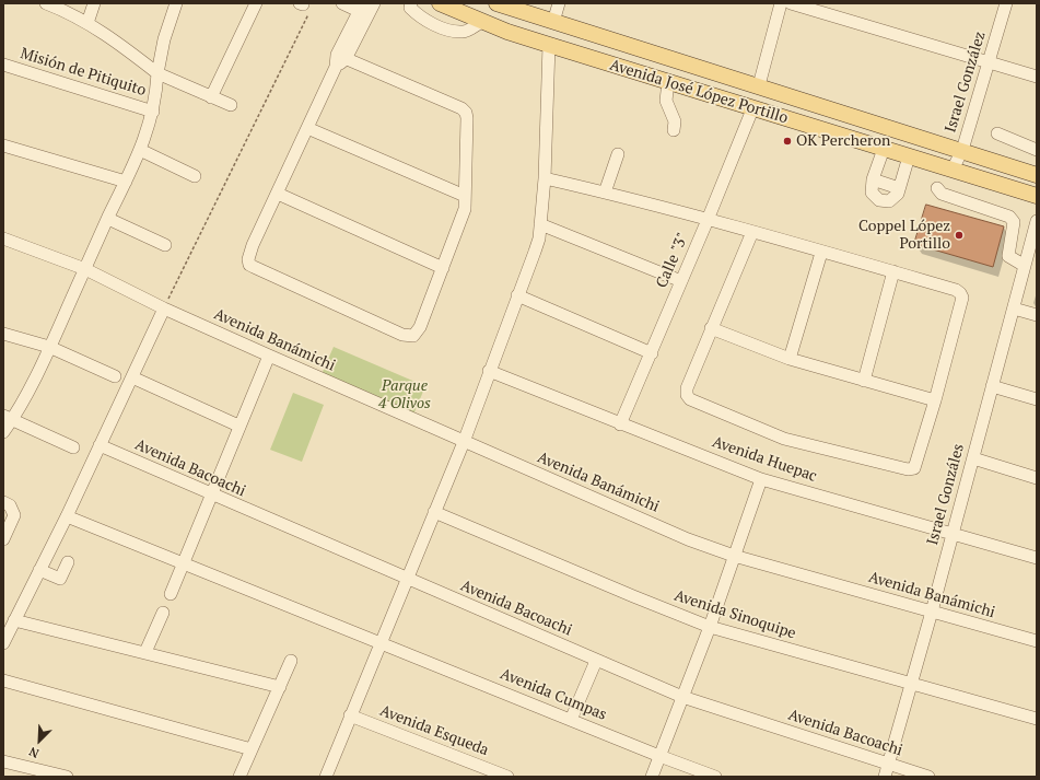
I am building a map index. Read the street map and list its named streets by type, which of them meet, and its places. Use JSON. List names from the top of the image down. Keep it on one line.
{"streets":{"main road":["Avenida José López Portillo"],"street":["Misión de Pitiquito","Israel González","Calle \"3\"","Avenida Banámichi","Avenida Huepac","Avenida Bacoachi","Israel Gonzáles","Avenida Sinoquipe","Avenida Cumpas","Avenida Esqueda"]},"crossings":[["Israel González","Avenida José López Portillo"],["Avenida José López Portillo","Calle \"3\""],["Calle \"3\"","Avenida Huepac"],["Avenida Banámichi","Israel Gonzáles"],["Avenida Huepac","Israel Gonzáles"],["Avenida Bacoachi","Israel Gonzáles"],["Israel Gonzáles","Avenida Sinoquipe"]],"parks":["Parque 4 Olivos"],"places":["OK Percheron","Coppel López Portillo"],"north":"bottom left"}
